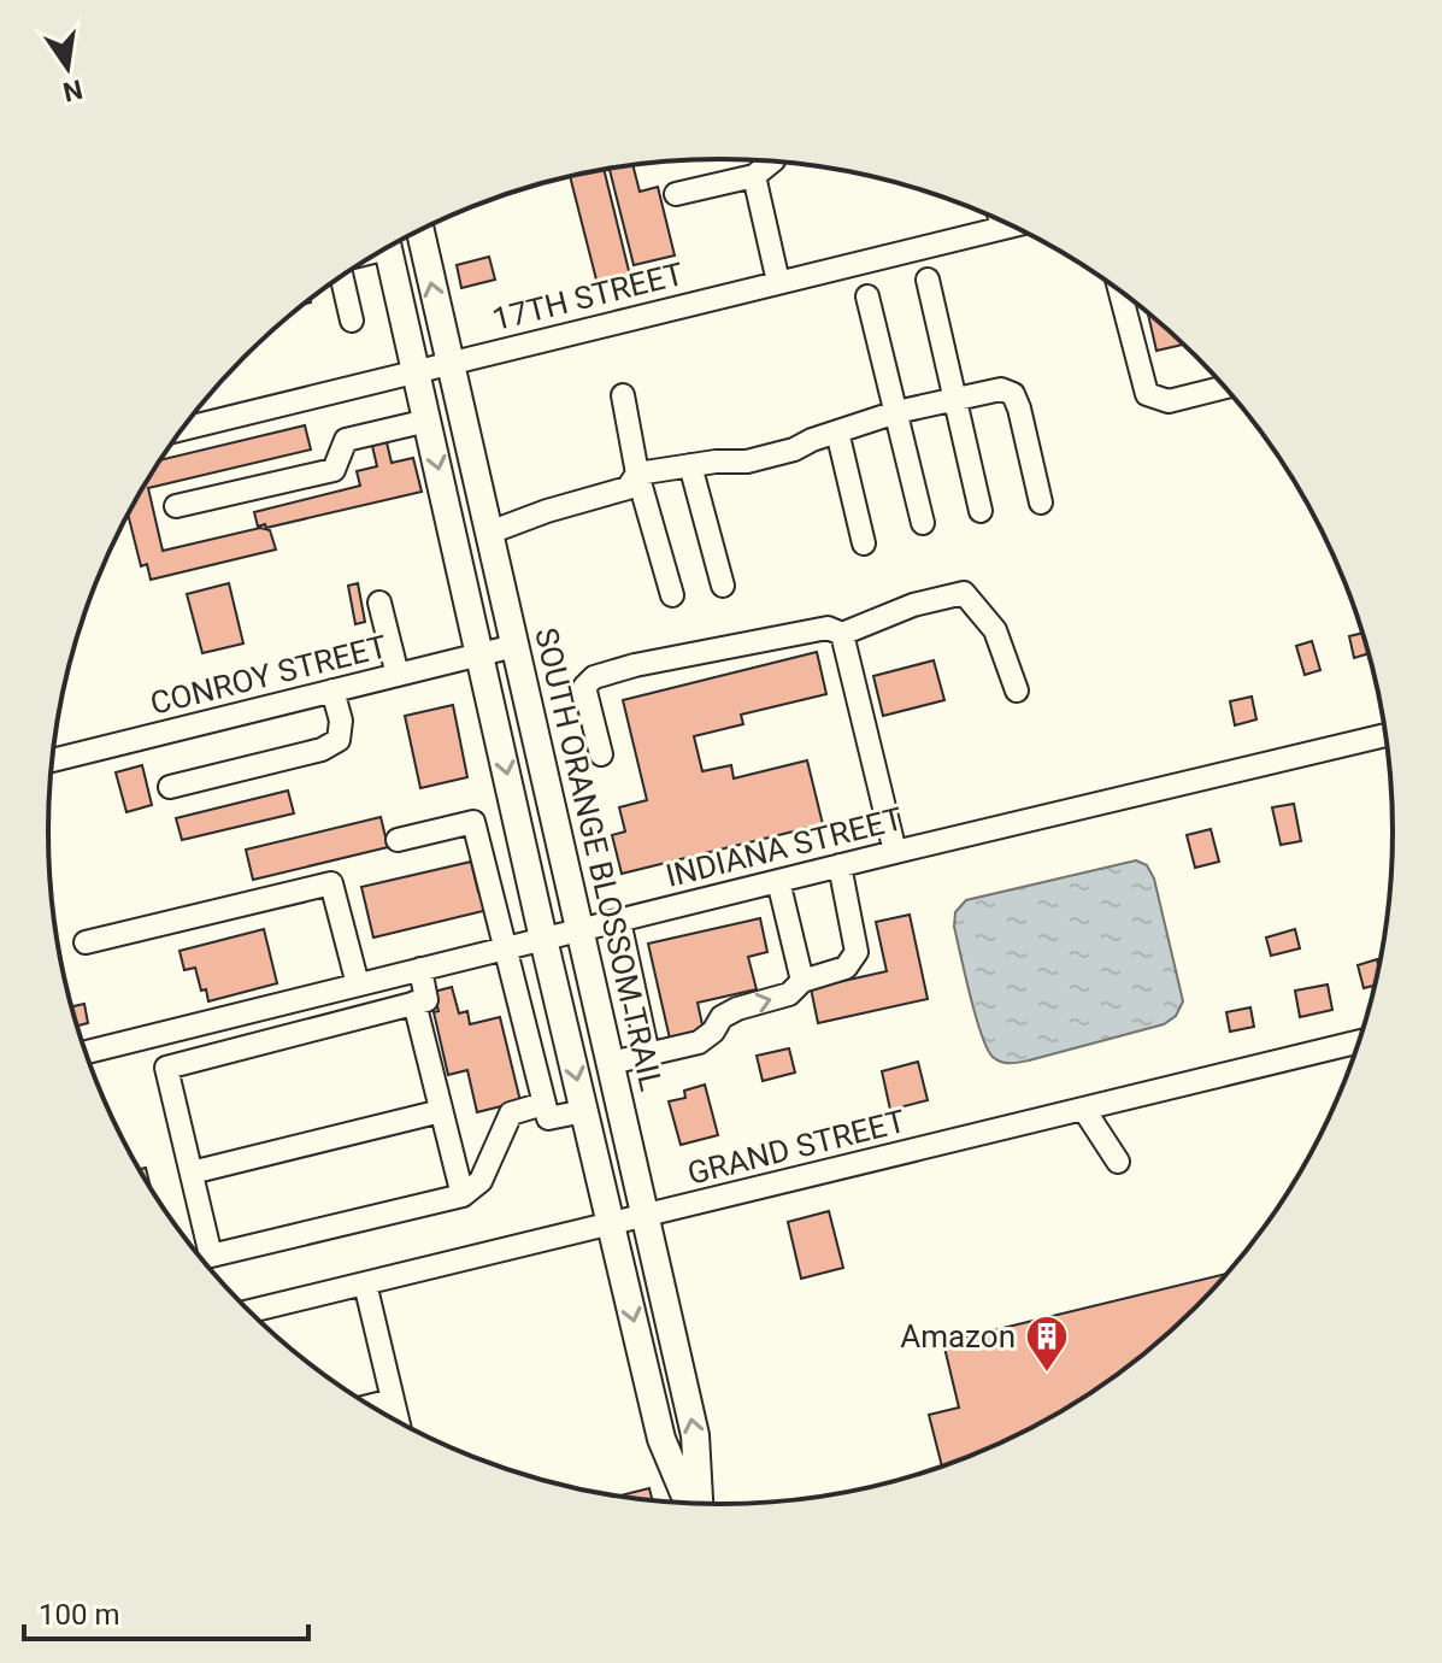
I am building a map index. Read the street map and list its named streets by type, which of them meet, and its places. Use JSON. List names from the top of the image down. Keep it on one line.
{"streets":{"main road":["SOUTH ORANGE BLOSSOM TRAIL"],"street":["17TH STREET","CONROY STREET","INDIANA STREET","GRAND STREET"]},"crossings":[["17TH STREET","SOUTH ORANGE BLOSSOM TRAIL"],["CONROY STREET","SOUTH ORANGE BLOSSOM TRAIL"],["INDIANA STREET","SOUTH ORANGE BLOSSOM TRAIL"],["SOUTH ORANGE BLOSSOM TRAIL","GRAND STREET"]],"places":{"building":["Amazon"]},"scale_bar":"100 m","north":"bottom"}
